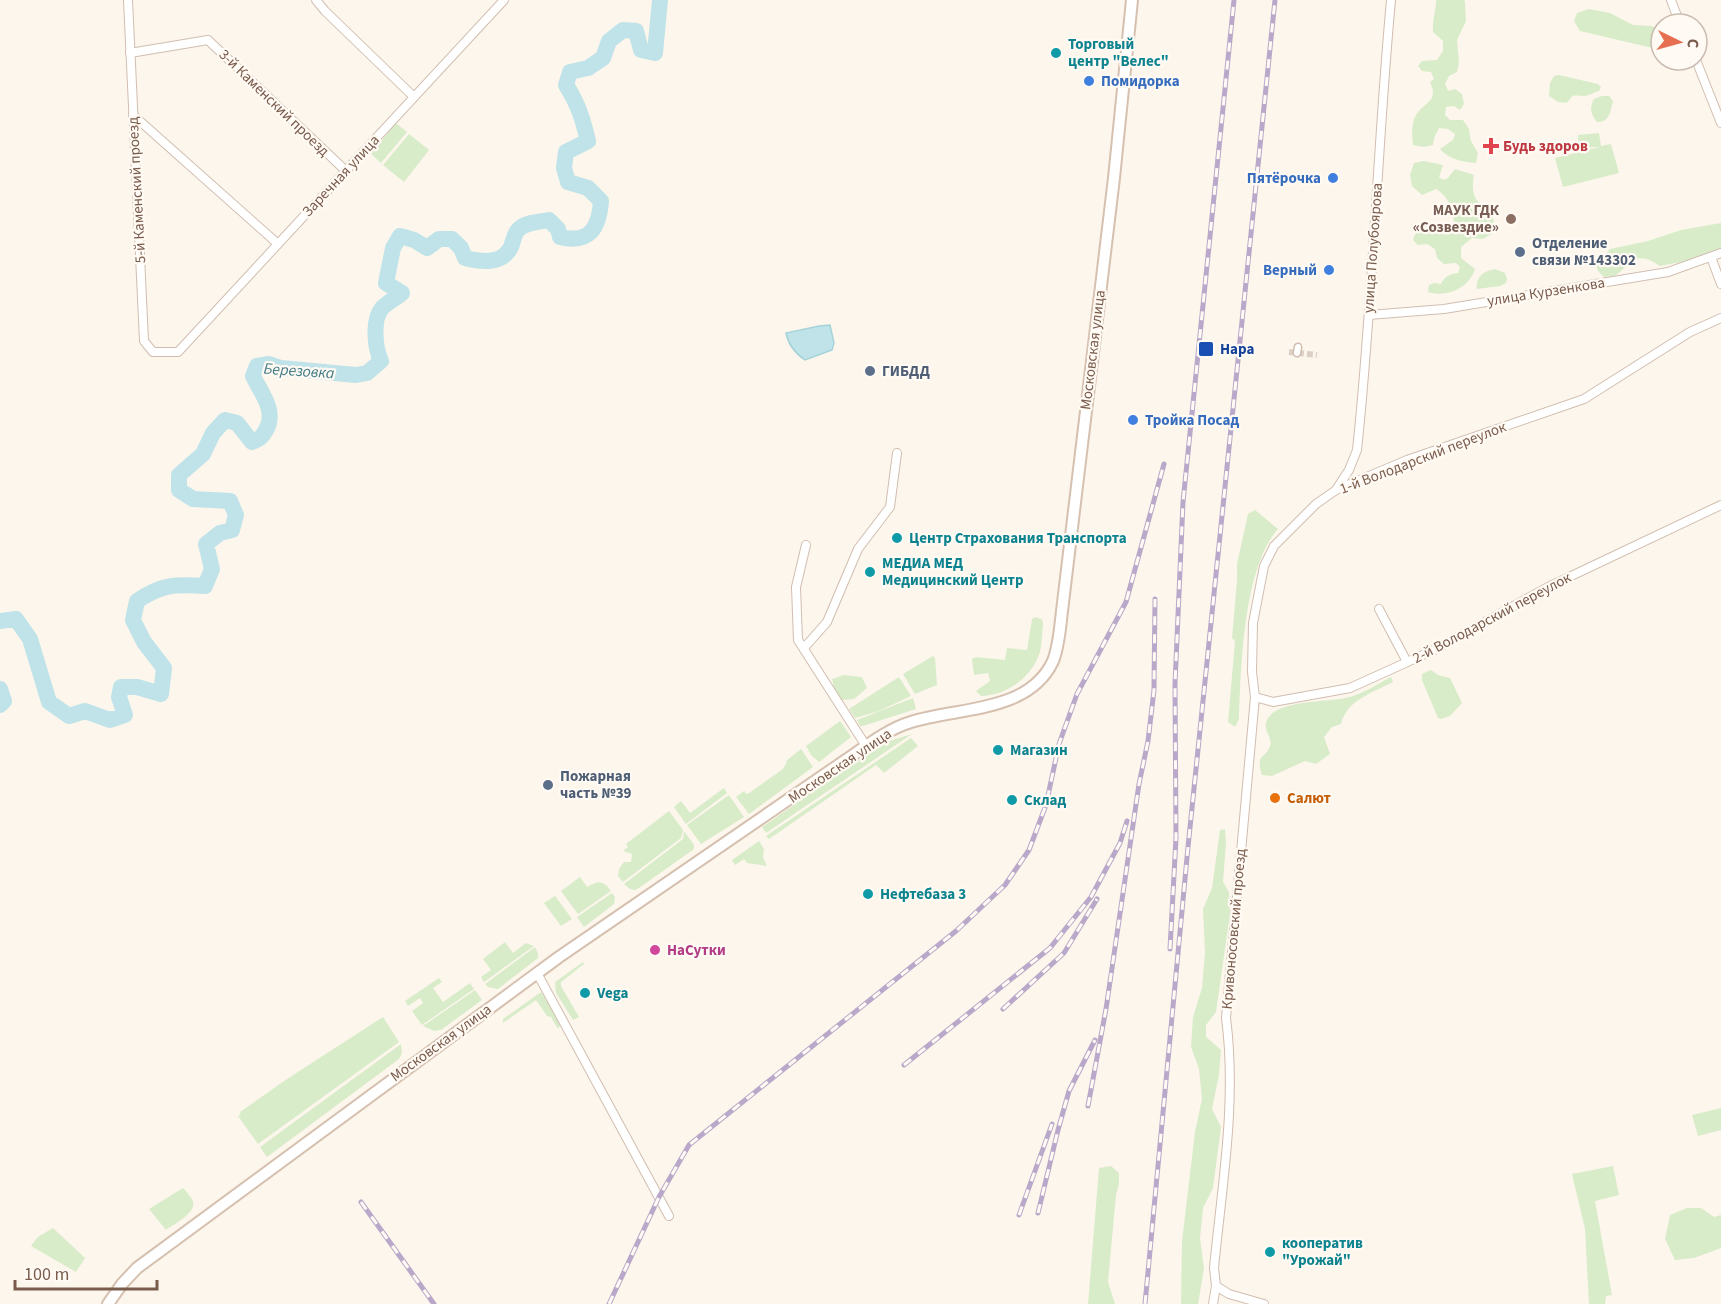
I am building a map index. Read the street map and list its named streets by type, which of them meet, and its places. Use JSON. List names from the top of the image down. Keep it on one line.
{"streets":{"main road":["Московская улица"],"street":["3-й Каменский проезд","Заречная улица","5-й Каменский проезд","улица Полубоярова","улица Курзенкова","1-й Володарский переулок","2-й Володарский переулок","Кривоносовский проезд"]},"crossings":[["3-й Каменский проезд","Заречная улица"],["3-й Каменский проезд","5-й Каменский проезд"],["Заречная улица","5-й Каменский проезд"],["улица Полубоярова","улица Курзенкова"],["улица Полубоярова","1-й Володарский переулок"],["1-й Володарский переулок","2-й Володарский переулок"],["1-й Володарский переулок","Кривоносовский проезд"],["2-й Володарский переулок","Кривоносовский проезд"]],"water":["Березовка"],"places":{"other":["Торговый центр \"Велес\"","Помидорка","Пятёрочка","МАУК ГДК «Созвездие»","Отделение связи №143302","Верный","ГИБДД","Тройка Посад","Центр Страхования Транспорта","МЕДИА МЕД Медицинский Центр","Магазин","Пожарная часть №39","Салют","Склад","Нефтебаза 3","НаСутки","Vega","кооператив \"Урожай\""],"health":["Будь здоров"],"transit":["Нара"]},"scale_bar":"100 m","north":"right"}
